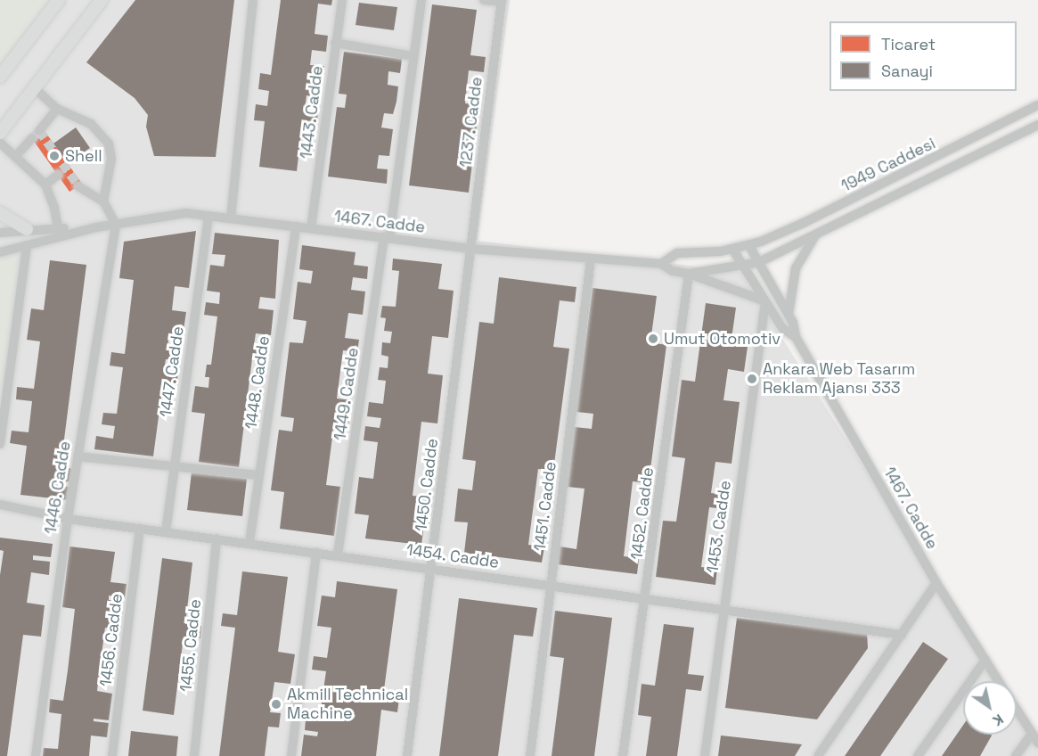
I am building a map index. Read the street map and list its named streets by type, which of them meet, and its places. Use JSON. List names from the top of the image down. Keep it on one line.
{"streets":{"street":["1443. Cadde","1237. Cadde","1949 Caddesi","1467. Cadde","1447. Cadde","1448. Cadde","1449. Cadde","1450. Cadde","1446. Cadde","1451. Cadde","1452. Cadde","1453. Cadde","1454. Cadde","1456. Cadde","1455. Cadde"]},"crossings":[["1443. Cadde","1467. Cadde"],["1237. Cadde","1467. Cadde"],["1237. Cadde","1450. Cadde"],["1949 Caddesi","1467. Cadde"],["1467. Cadde","1447. Cadde"],["1467. Cadde","1448. Cadde"],["1467. Cadde","1449. Cadde"],["1467. Cadde","1450. Cadde"],["1467. Cadde","1446. Cadde"],["1467. Cadde","1451. Cadde"],["1467. Cadde","1452. Cadde"],["1467. Cadde","1453. Cadde"],["1447. Cadde","1454. Cadde"],["1448. Cadde","1454. Cadde"],["1449. Cadde","1454. Cadde"],["1450. Cadde","1454. Cadde"],["1446. Cadde","1454. Cadde"],["1451. Cadde","1454. Cadde"],["1452. Cadde","1454. Cadde"],["1453. Cadde","1454. Cadde"],["1454. Cadde","1456. Cadde"],["1454. Cadde","1455. Cadde"]],"places":["Shell","Umut Otomotiv","Ankara Web Tasarım Reklam Ajansı 333","Akmill Technical Machine"],"legend":["Ticaret","Sanayi"],"north":"bottom right"}
